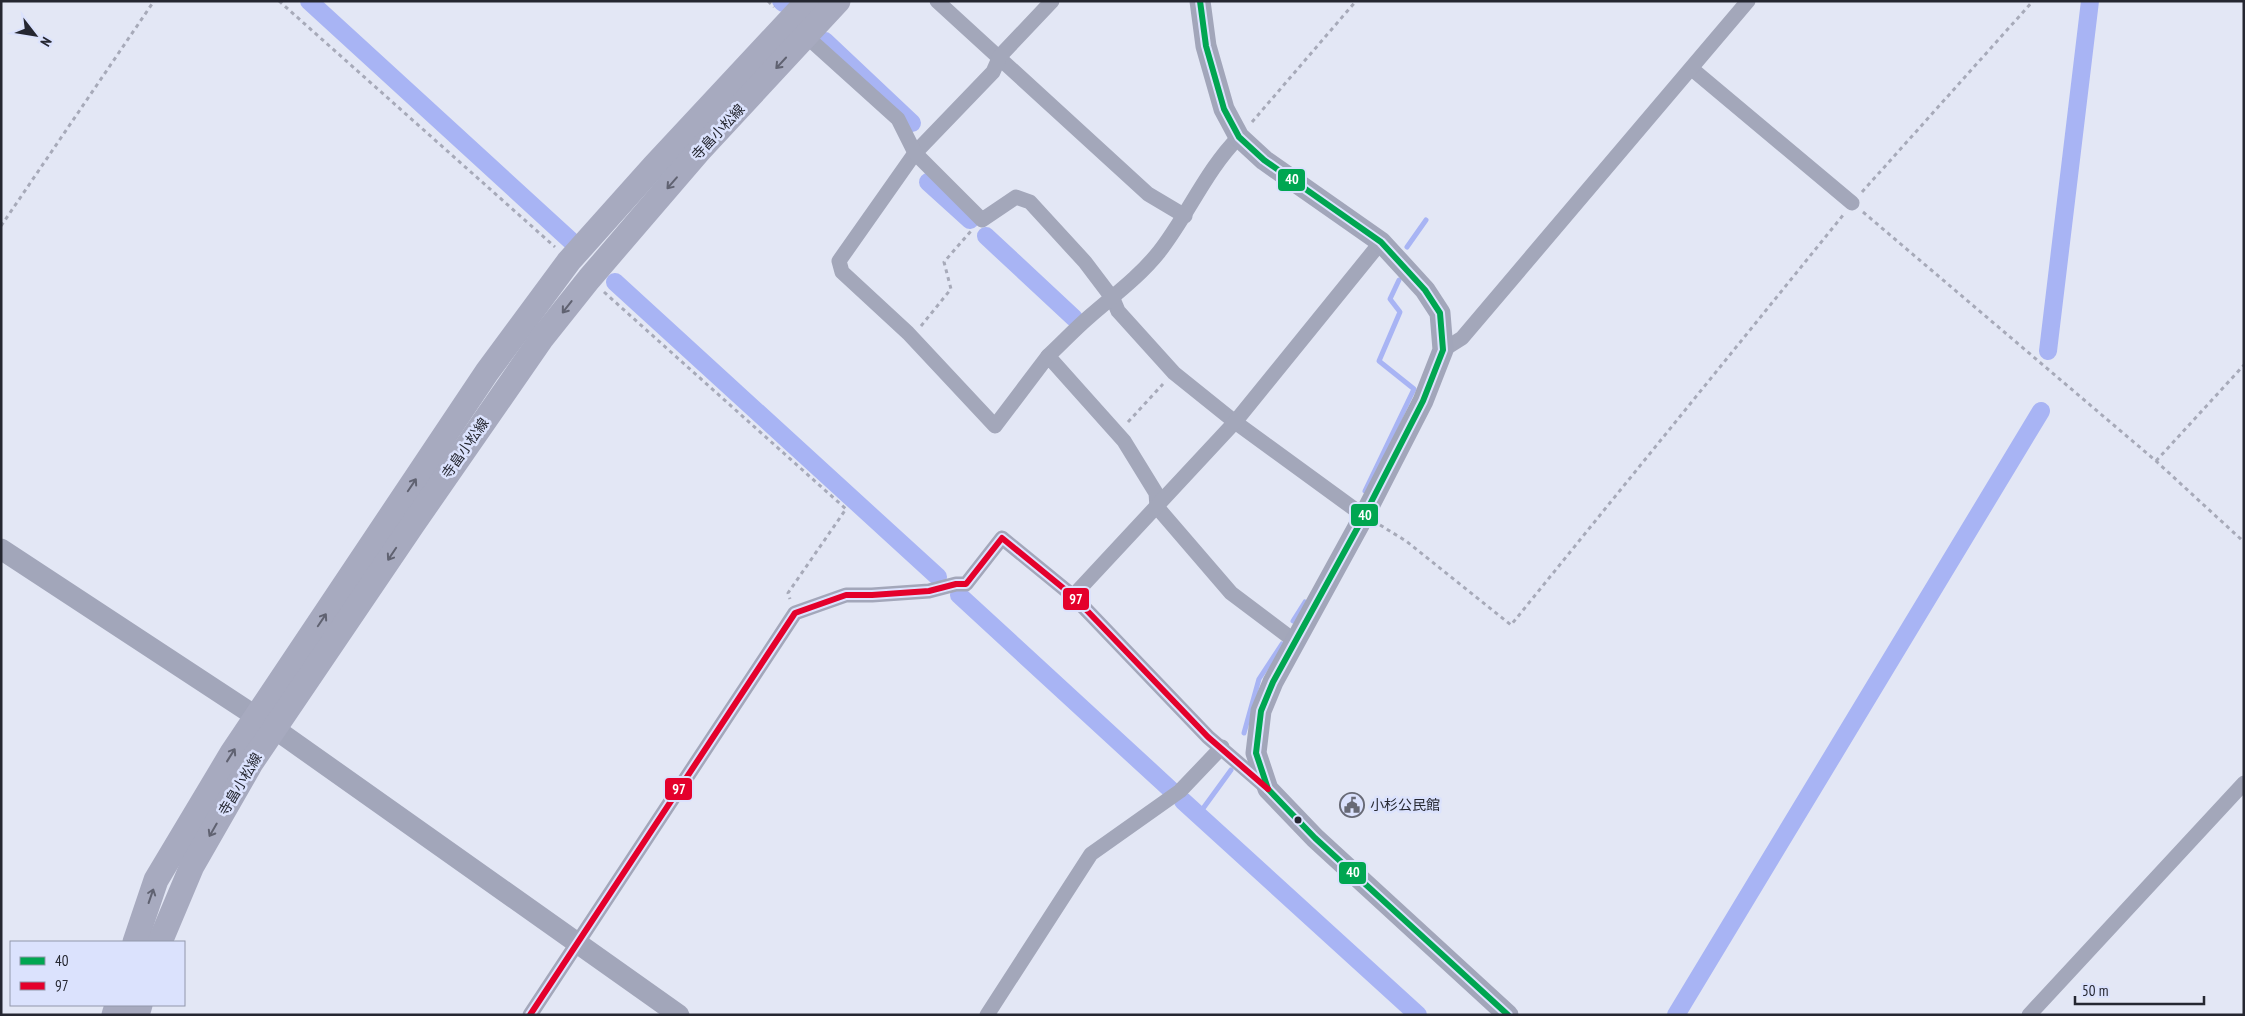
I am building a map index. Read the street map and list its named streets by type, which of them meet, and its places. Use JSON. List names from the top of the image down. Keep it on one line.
{"streets":{"main road":["寺畠小松線"]},"places":{"public building":["小杉公民館"]},"lines":["transit line 40","transit line 97"],"legend":["40","97"],"scale_bar":"50 m","north":"bottom right"}
